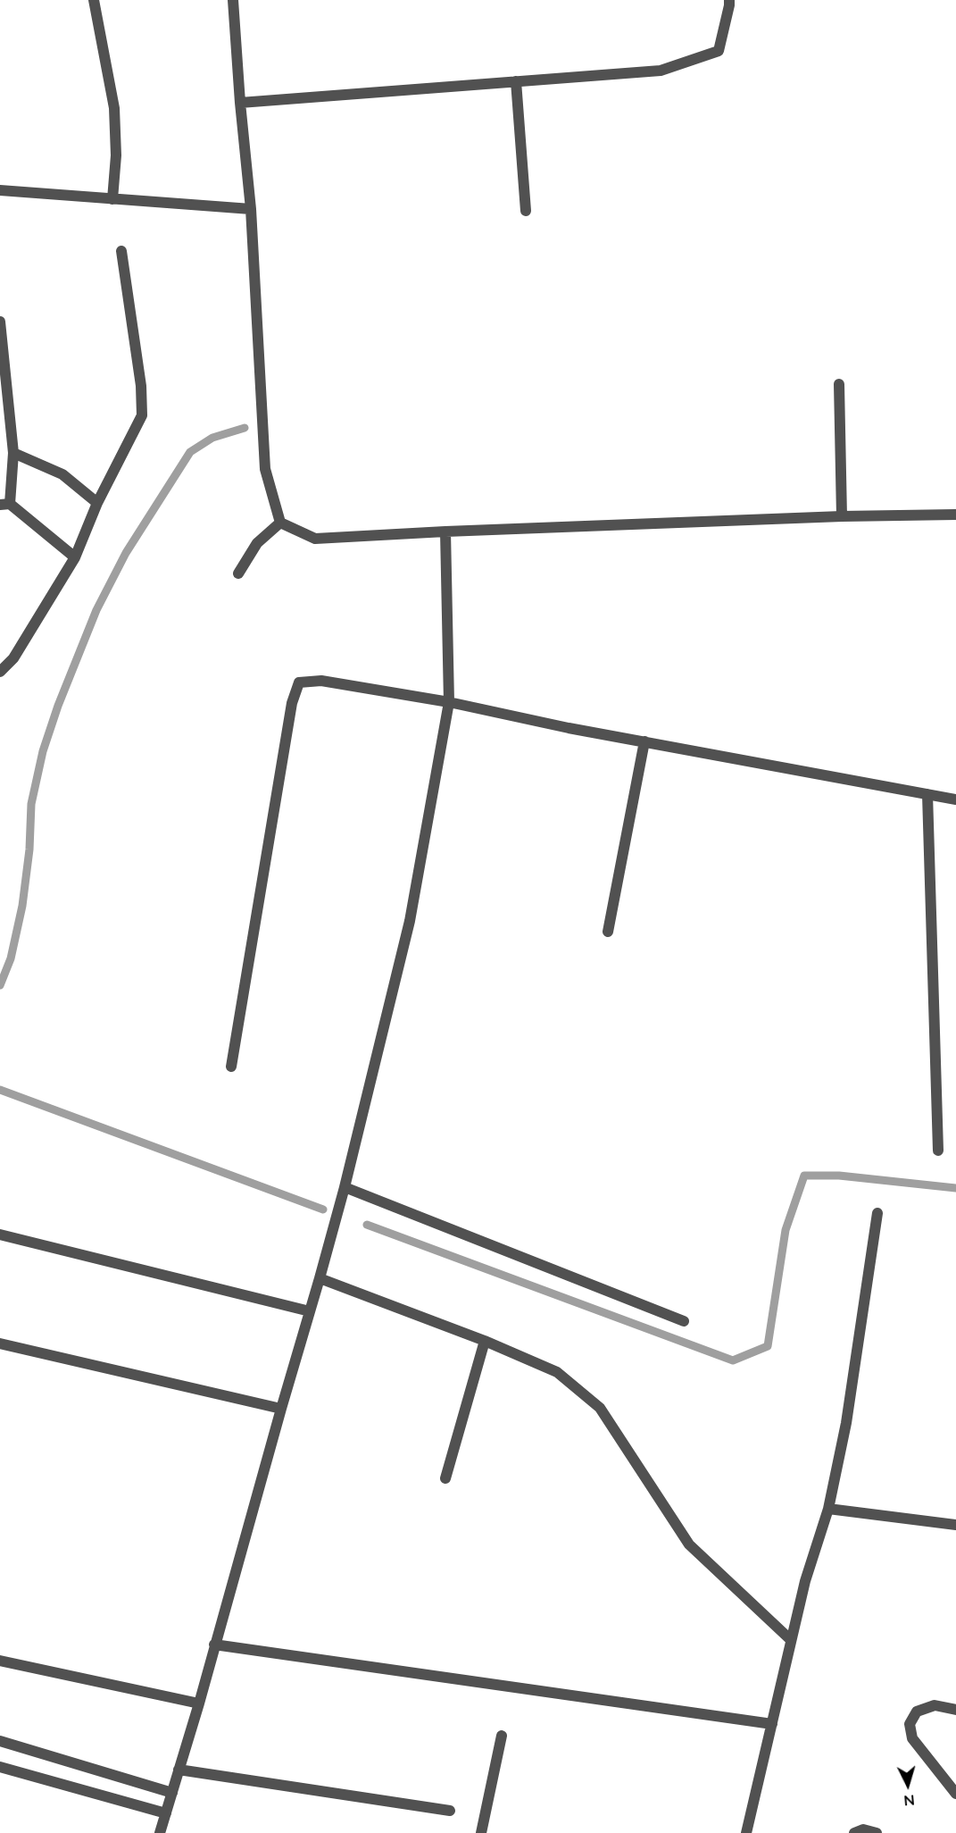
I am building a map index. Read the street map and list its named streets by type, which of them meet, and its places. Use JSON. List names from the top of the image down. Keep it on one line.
{"north":"bottom"}
